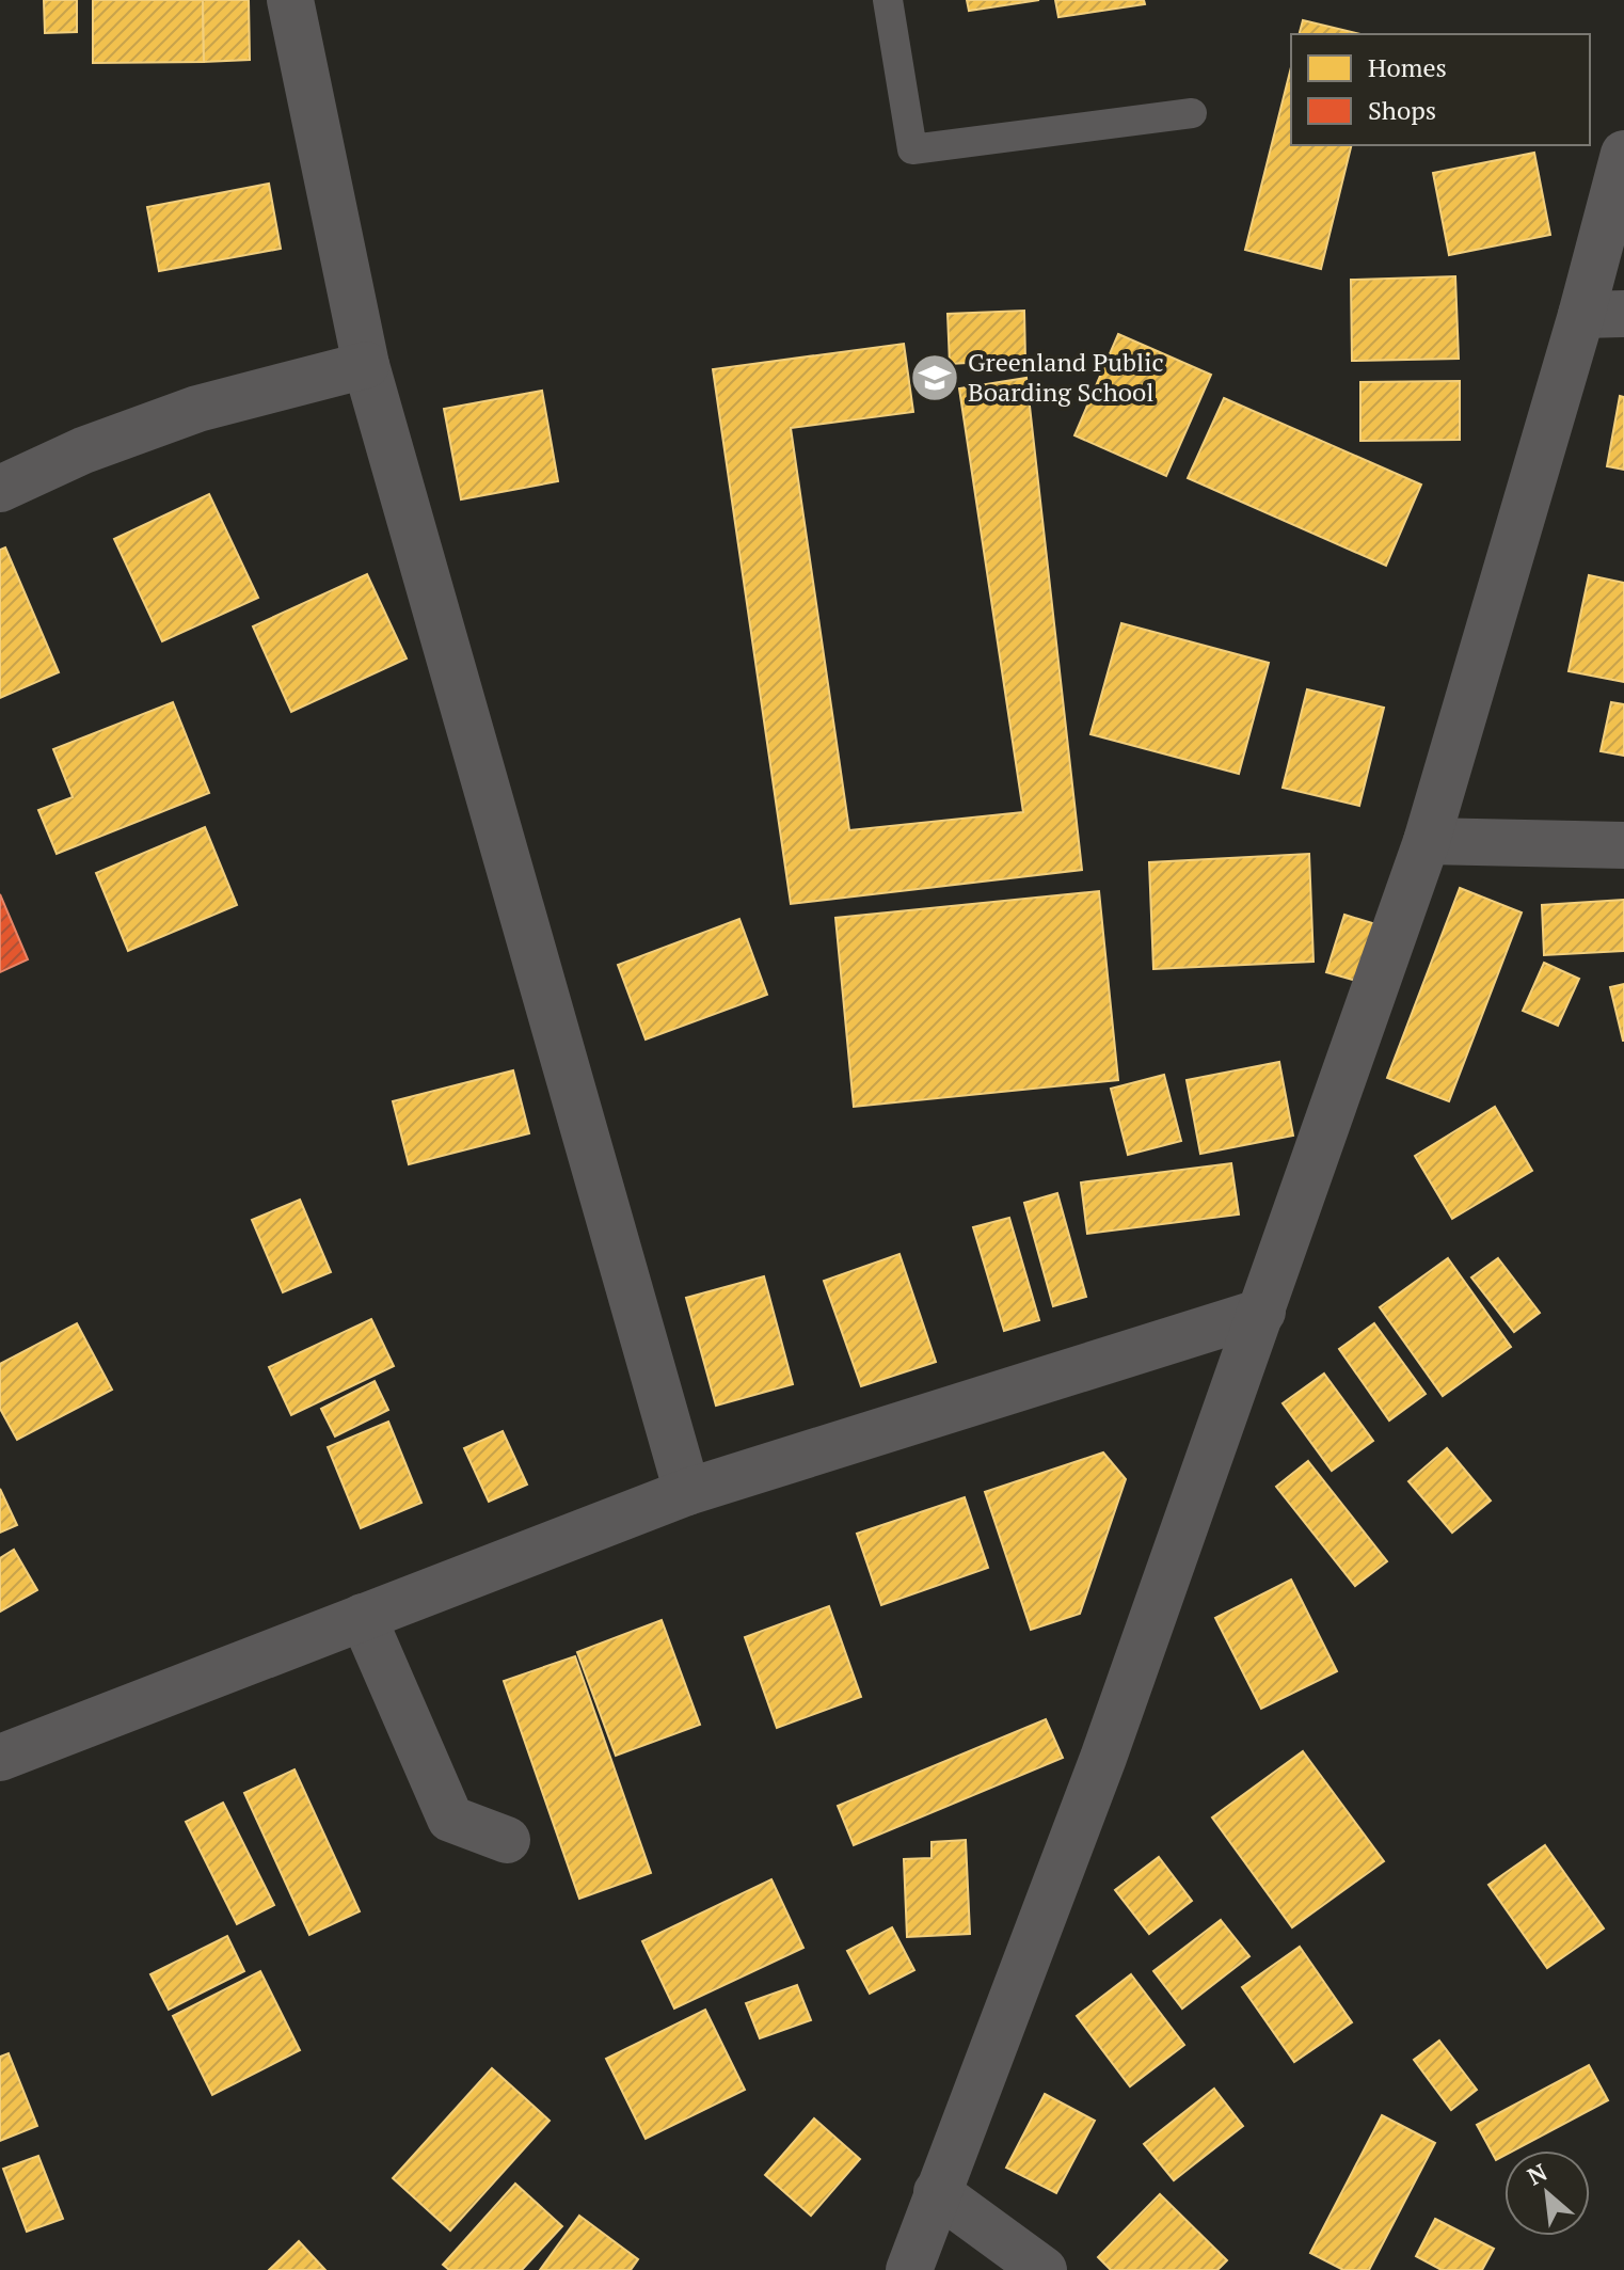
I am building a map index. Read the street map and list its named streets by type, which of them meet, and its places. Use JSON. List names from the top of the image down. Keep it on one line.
{"places":{"school or university":["Greenland Public Boarding School"]},"legend":["Homes","Shops"],"north":"top left"}
